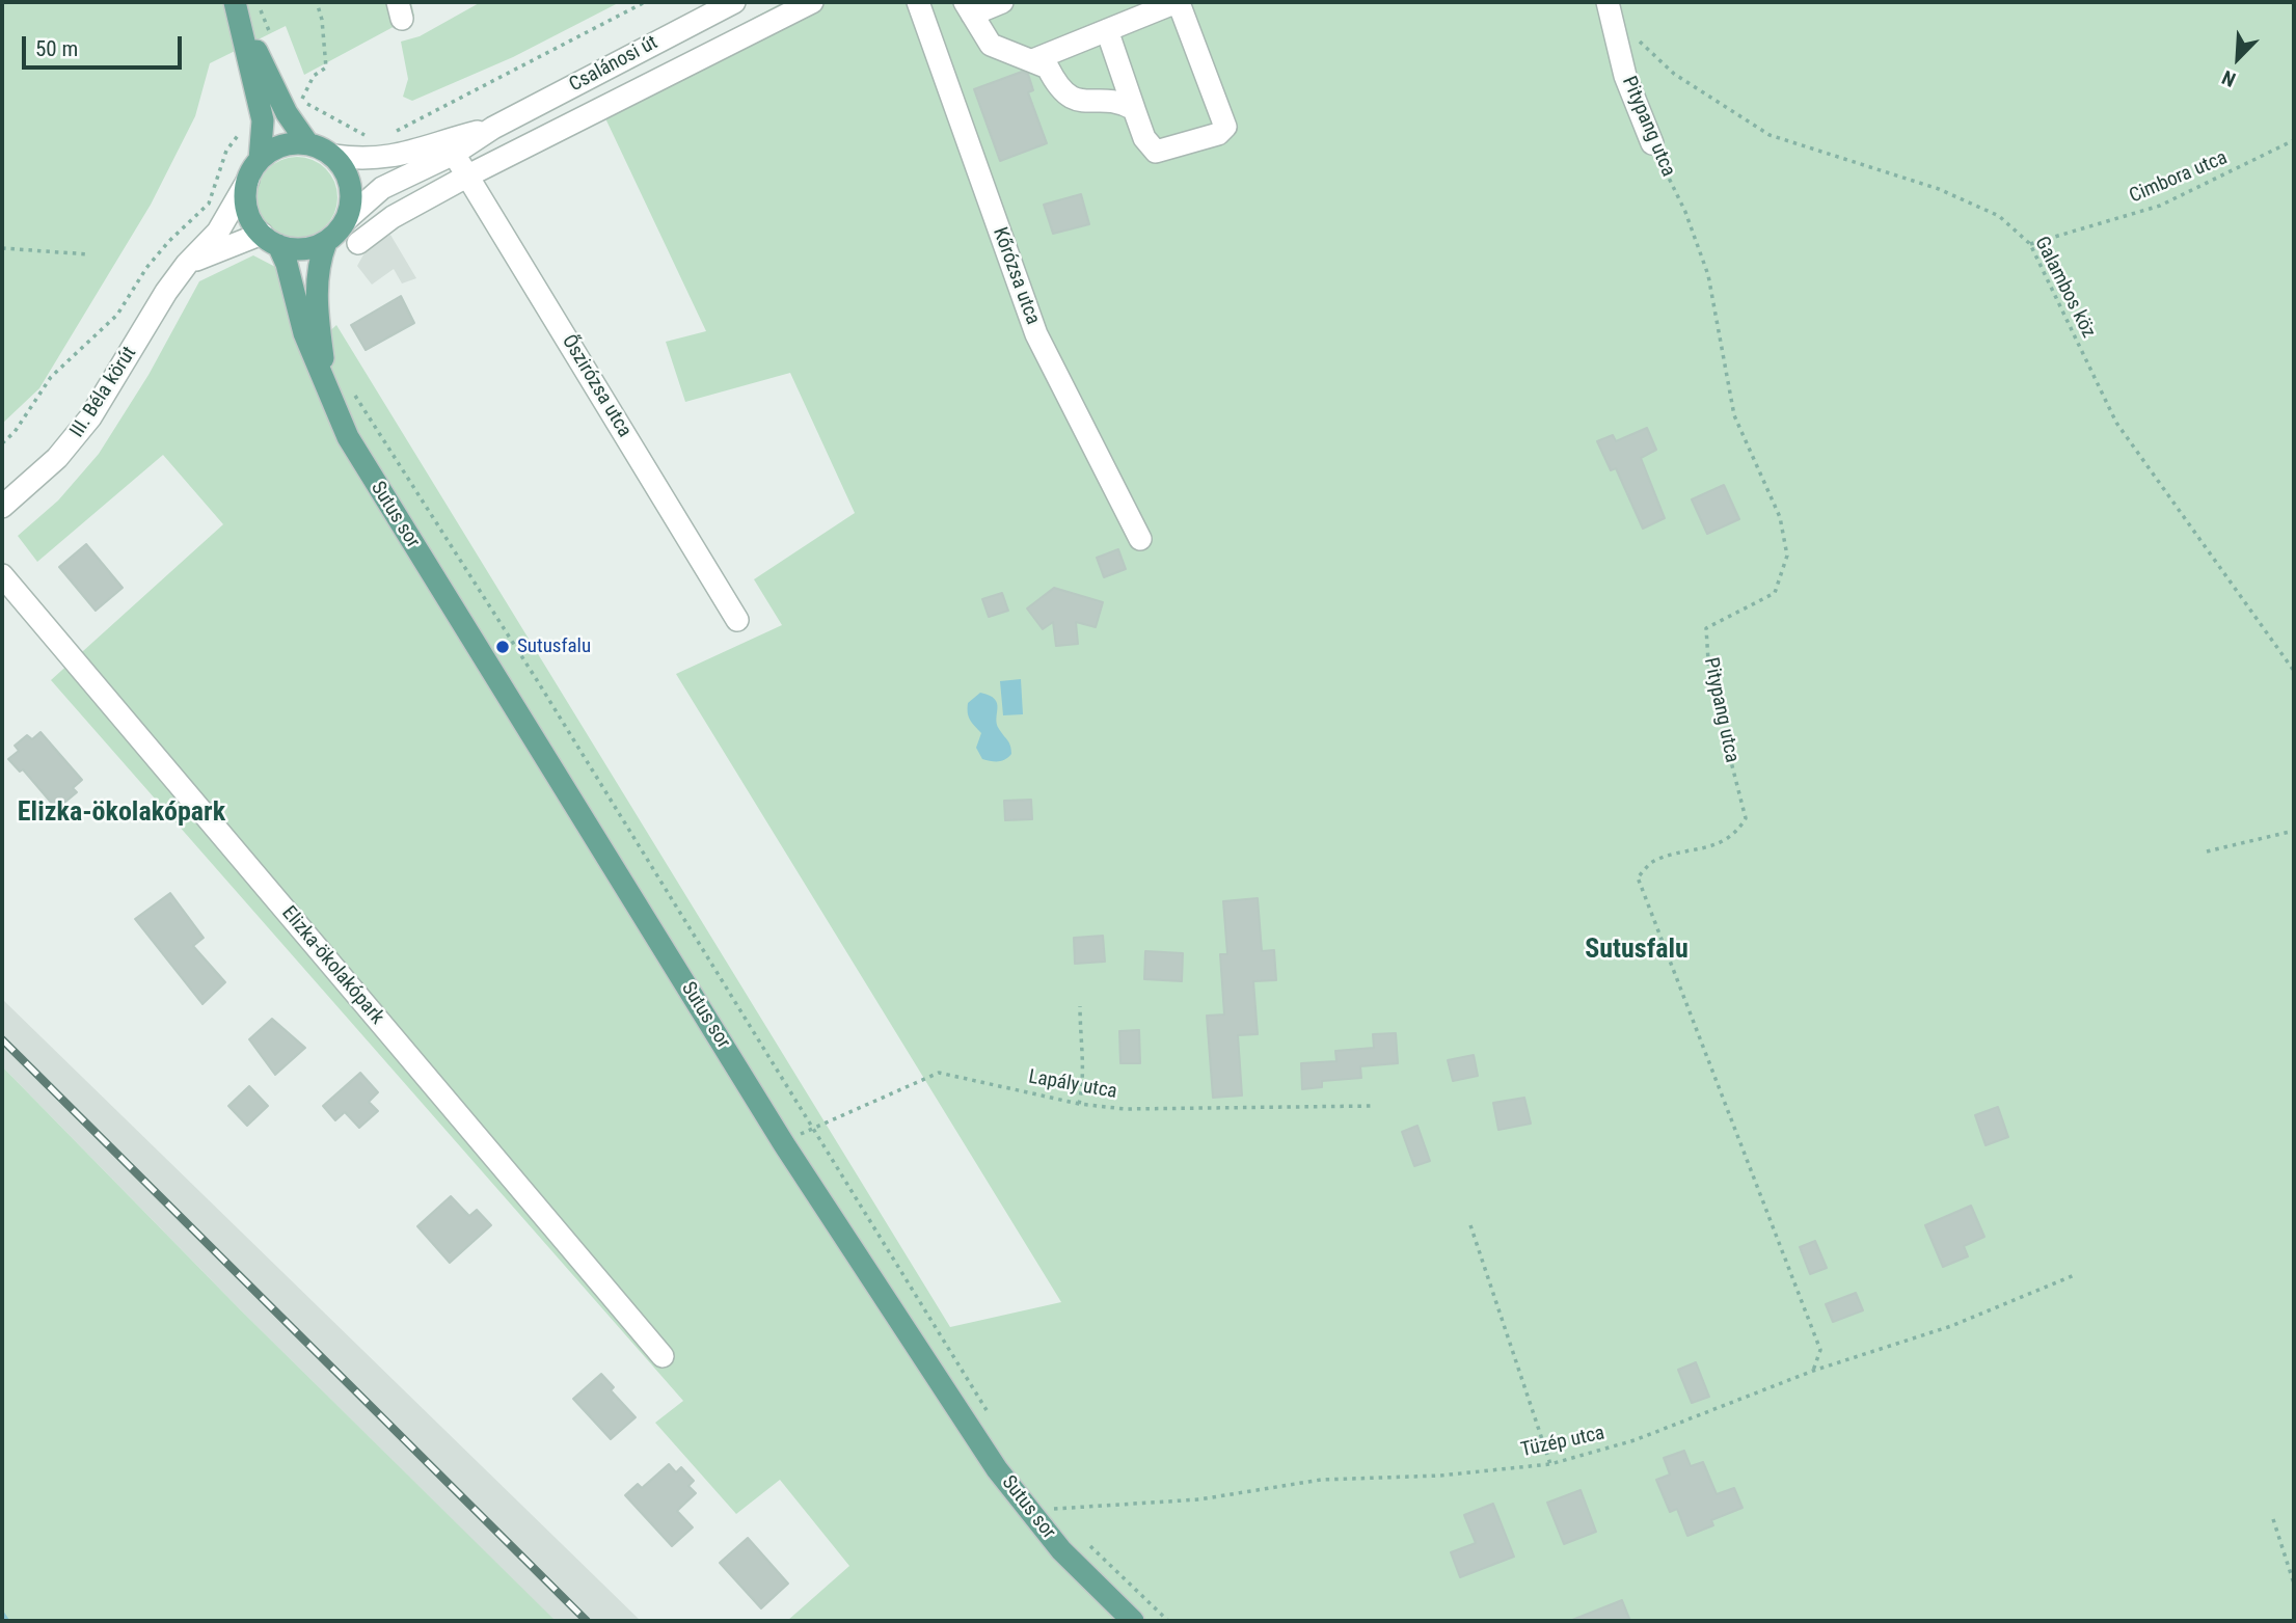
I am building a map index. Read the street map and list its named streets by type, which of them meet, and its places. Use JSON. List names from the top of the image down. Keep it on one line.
{"streets":{"main road":["Sutus sor"],"street":["Csalánosi út","Pitypang utca","Kőrózsa utca","Őszirózsa utca","III. Béla körút","Elizka-ökolakópark"],"path":["Cimbora utca","Galambos köz","Lapály utca","Tüzép utca"]},"crossings":[["Csalánosi út","Őszirózsa utca"],["Csalánosi út","III. Béla körút"],["Pitypang utca","Galambos köz"],["Pitypang utca","Tüzép utca"],["Cimbora utca","Galambos köz"],["Sutus sor","Lapály utca"]],"districts":["Elizka-ökolakópark","Sutusfalu"],"places":["Sutusfalu"],"scale_bar":"50 m","north":"bottom left"}
